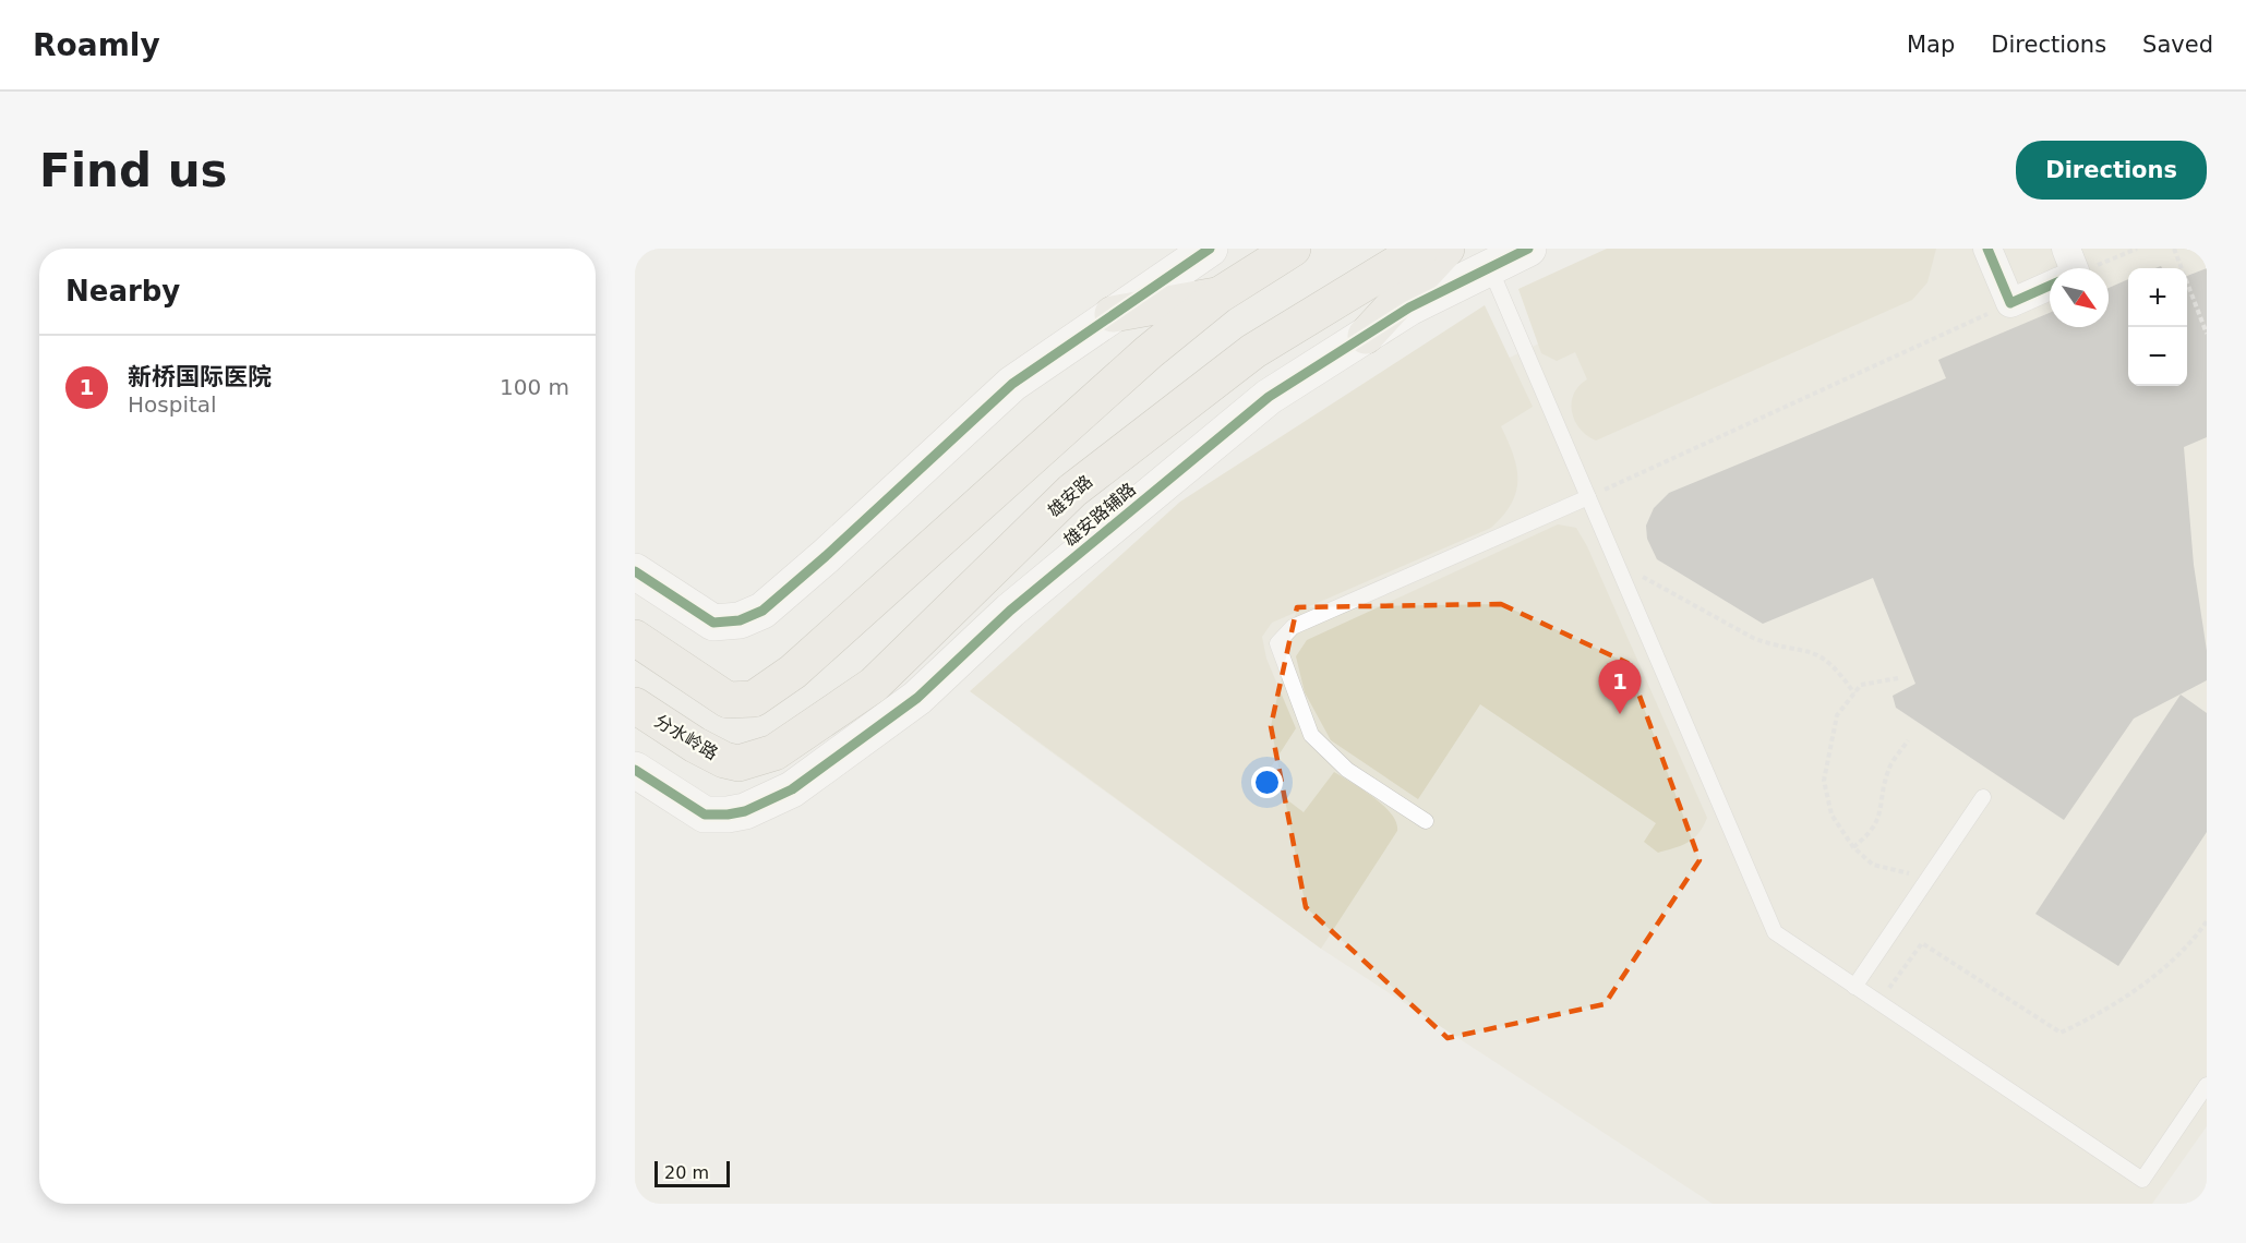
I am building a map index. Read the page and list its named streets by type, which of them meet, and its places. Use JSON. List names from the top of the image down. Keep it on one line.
{"streets":{"main road":["雄安路","分水岭路"],"street":["雄安路辅路"]},"crossings":[["雄安路","分水岭路"]],"scale_bar":"20 m","north":"bottom right","page":{"header":"Roamly","nav":["Map","Directions","Saved"],"buttons":"Directions","title":"Find us","heading":"Nearby","map_buttons":["+","−"],"list":[{"mark":"1","name":"新桥国际医院","note":"Hospital","value":"100 m"}],"pins":"1","scale":"20 m"}}
